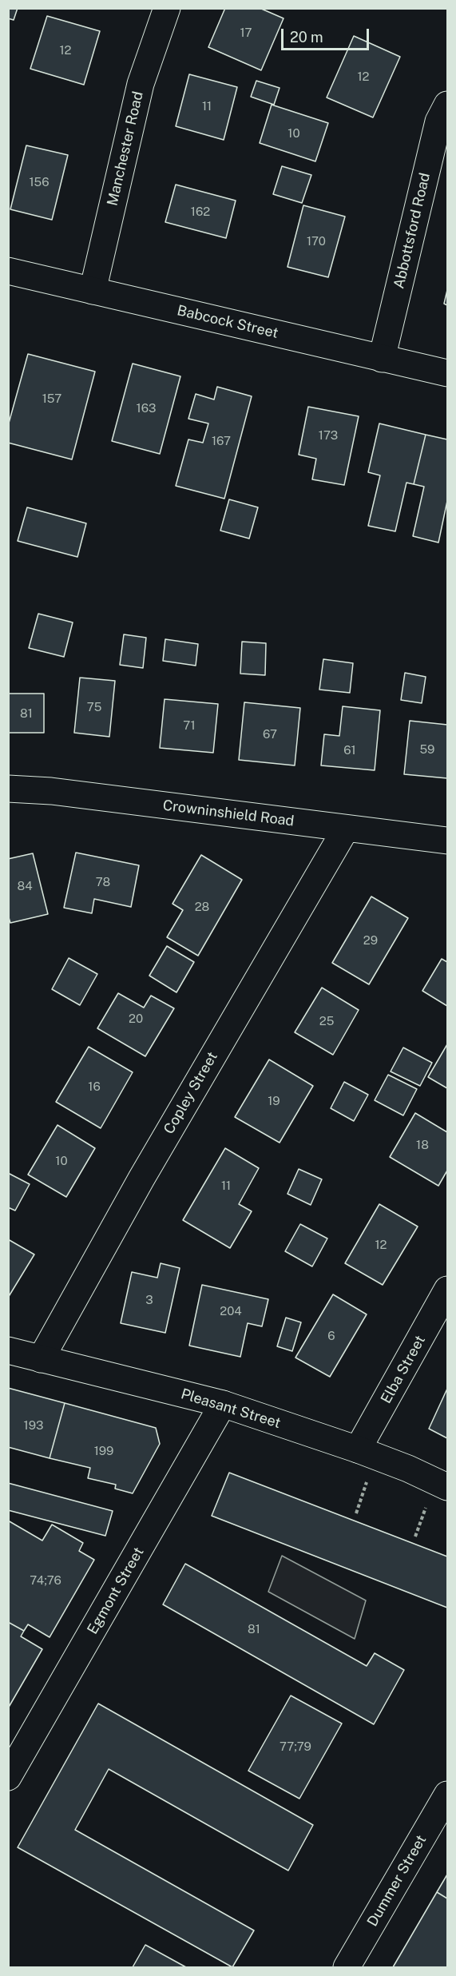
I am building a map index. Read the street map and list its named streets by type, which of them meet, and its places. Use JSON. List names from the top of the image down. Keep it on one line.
{"streets":{"street":["Manchester Road","Abbottsford Road","Babcock Street","Crowninshield Road","Copley Street","Elba Street","Pleasant Street","Egmont Street","Dummer Street"]},"crossings":[["Manchester Road","Babcock Street"],["Abbottsford Road","Babcock Street"],["Crowninshield Road","Copley Street"],["Copley Street","Pleasant Street"],["Elba Street","Pleasant Street"],["Pleasant Street","Egmont Street"]],"house_numbers":["17","12","12","11","10","156","162","170","157","163","173","167","75","81","71","67","59","61","78","84","28","29","20","25","16","19","18","10","11","12","3","204","6","193","199","74;76","81","77;79"],"scale_bar":"20 m"}
